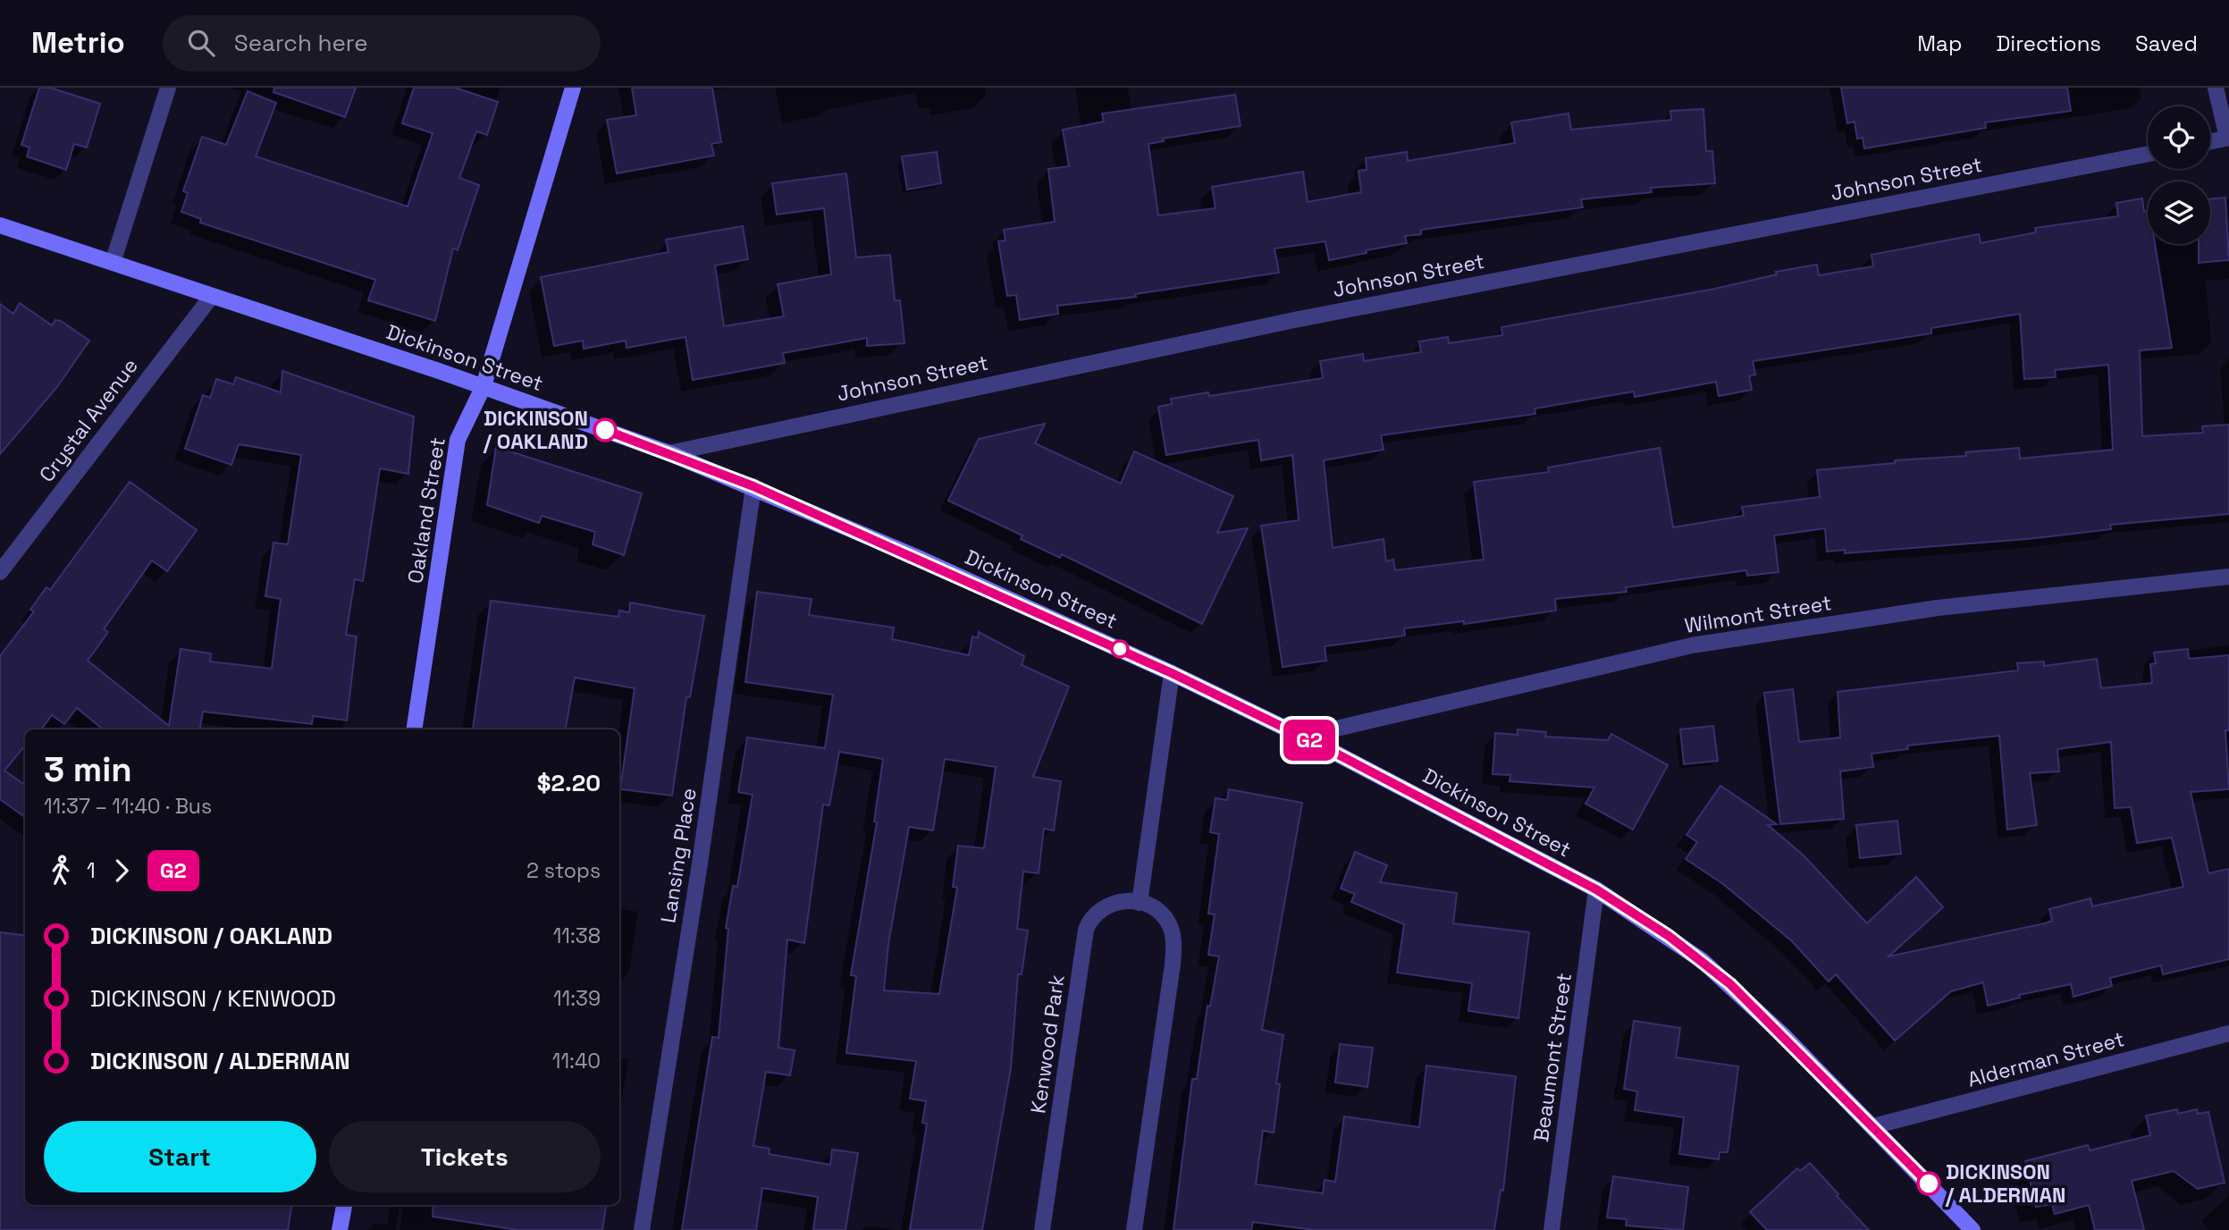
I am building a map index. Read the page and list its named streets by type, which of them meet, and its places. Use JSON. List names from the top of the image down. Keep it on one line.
{"streets":{"main road":["Dickinson Street","Oakland Street"],"street":["Johnson Street","Crystal Avenue","Wilmont Street","Lansing Place","Kenwood Park","Beaumont Street","Alderman Street"]},"crossings":[["Johnson Street","Dickinson Street"],["Dickinson Street","Crystal Avenue"],["Dickinson Street","Oakland Street"],["Dickinson Street","Wilmont Street"],["Dickinson Street","Lansing Place"],["Dickinson Street","Beaumont Street"],["Dickinson Street","Alderman Street"]],"places":["DICKINSON / OAKLAND","DICKINSON / ALDERMAN"],"lines":["bus line G2"],"page":{"header":"Metrio","search":"Search here","nav":["Map","Directions","Saved"],"on_map":"G2","heading":["3 min","11:37 – 11:40 · Bus","$2.20"],"legs":["1","G2","2 stops"],"list":[{"name":"DICKINSON / OAKLAND","value":"11:38"},{"name":"DICKINSON / KENWOOD","value":"11:39"},{"name":"DICKINSON / ALDERMAN","value":"11:40"}],"buttons":["Start","Tickets"]}}
